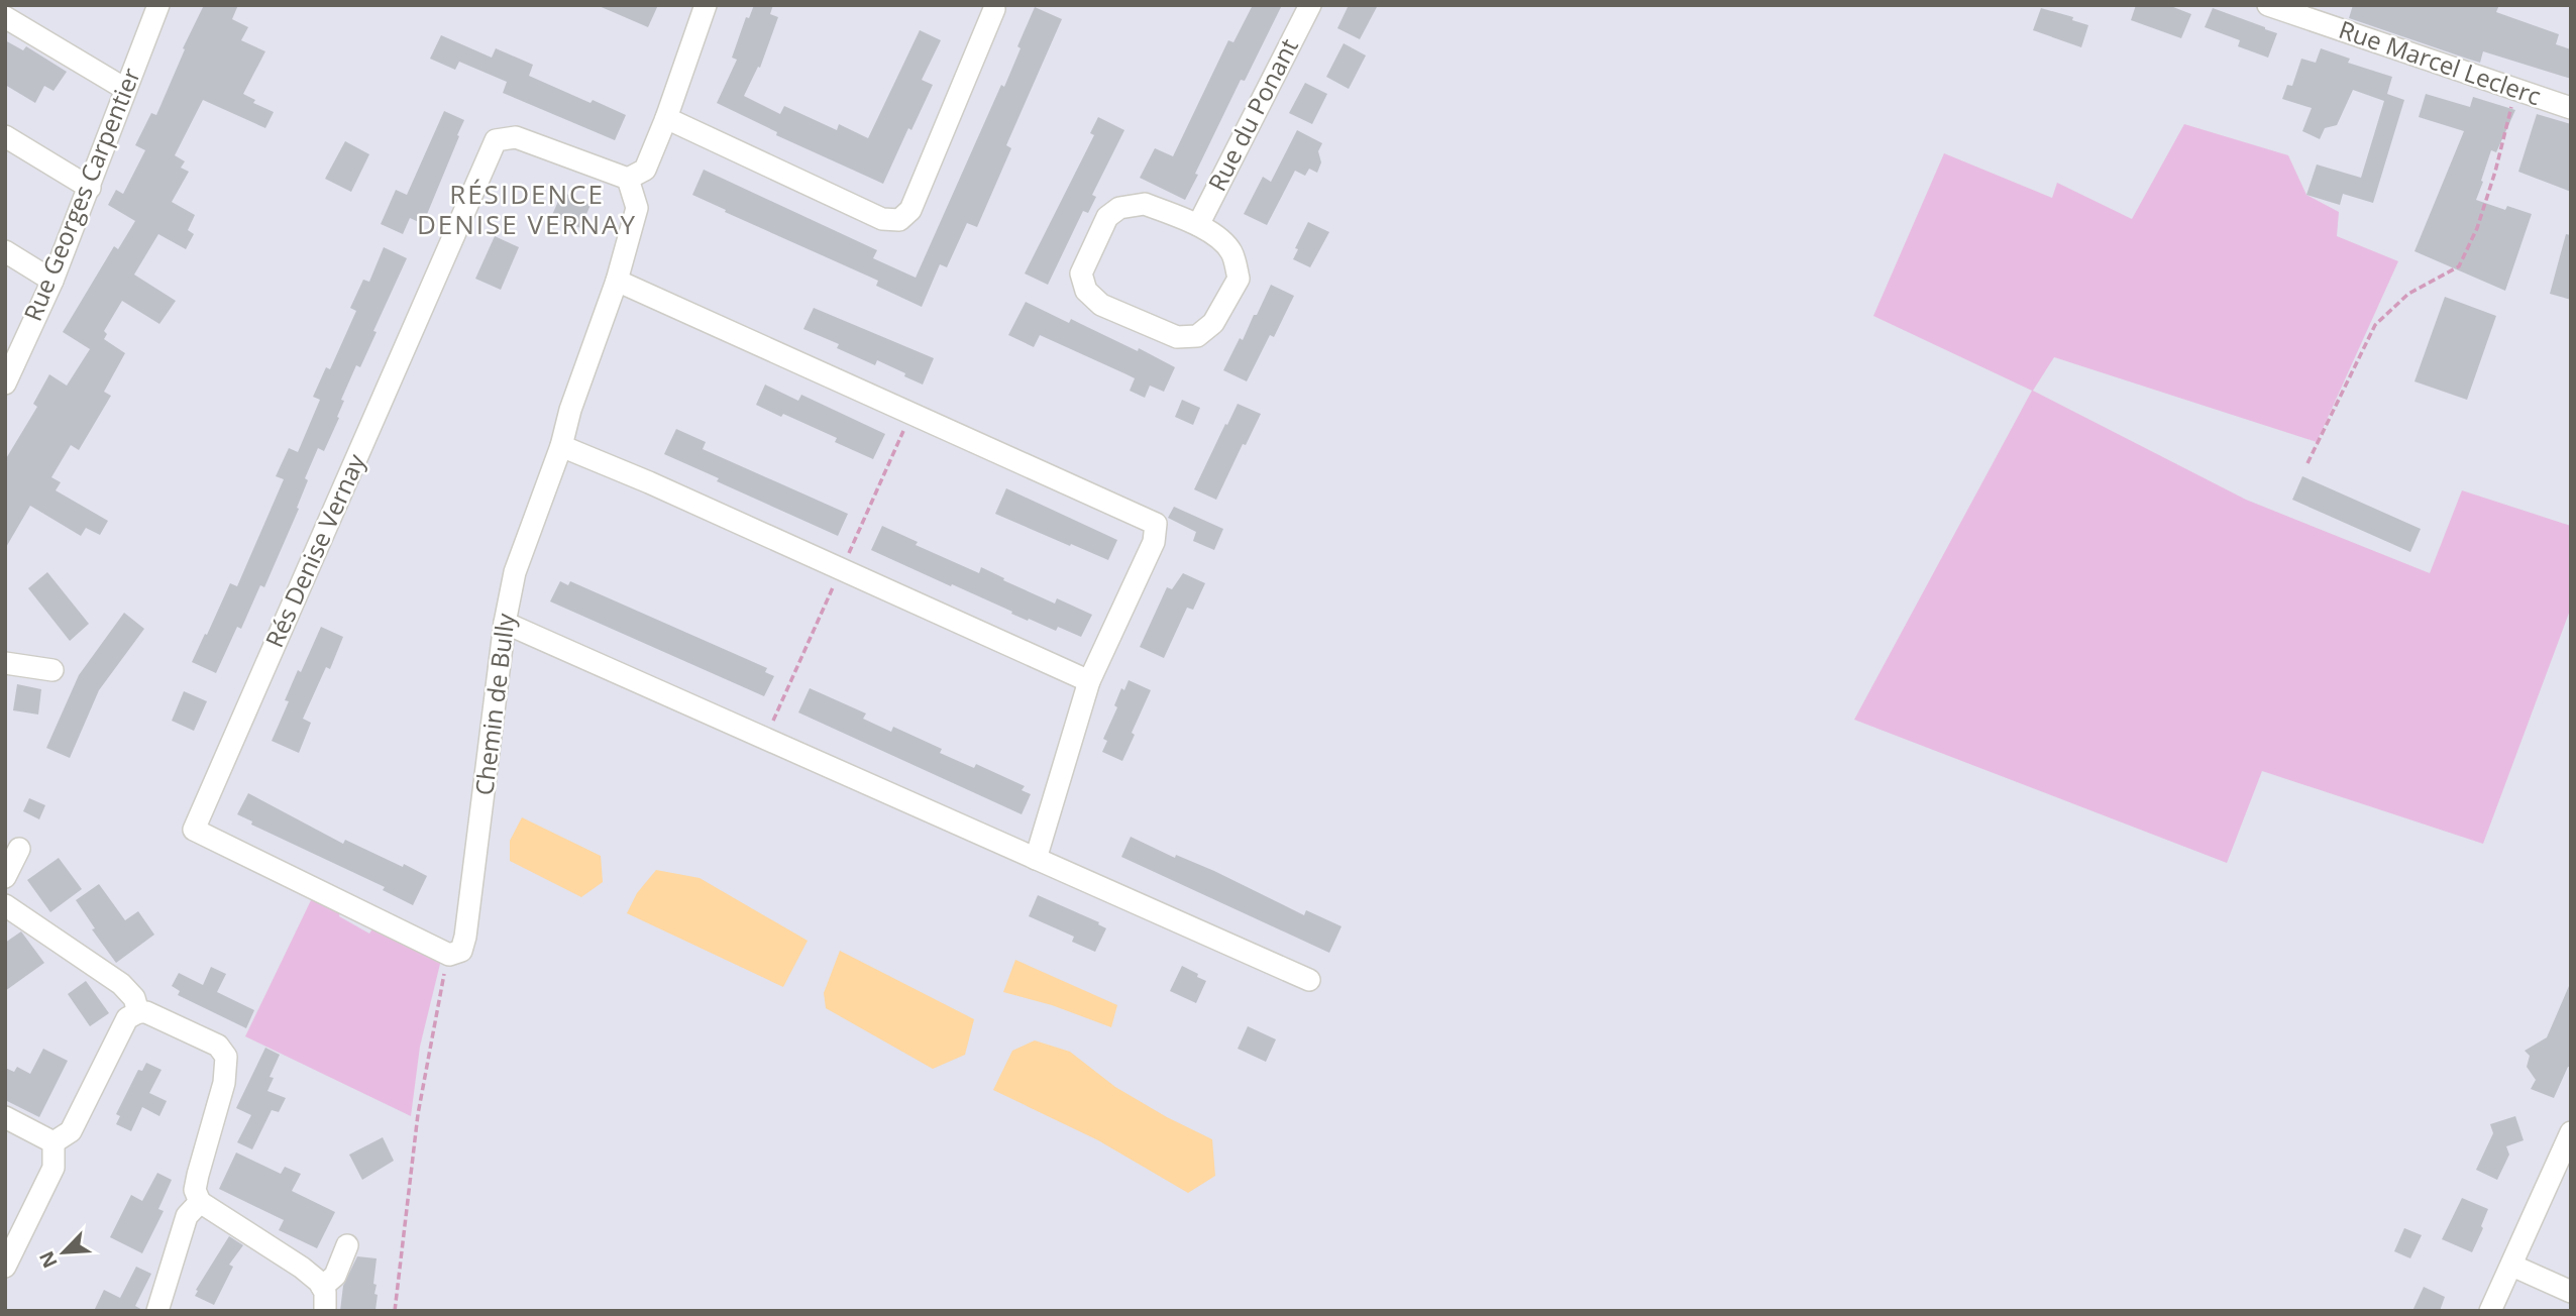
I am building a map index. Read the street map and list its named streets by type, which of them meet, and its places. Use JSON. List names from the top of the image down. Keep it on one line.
{"streets":{"street":["Rue Marcel Leclerc","Rue du Ponant","Rue Georges Carpentier","Rés Denise Vernay","Chemin de Bully"]},"crossings":[["Rés Denise Vernay","Chemin de Bully"]],"districts":["RÉSIDENCE DENISE VERNAY"],"north":"bottom left"}
